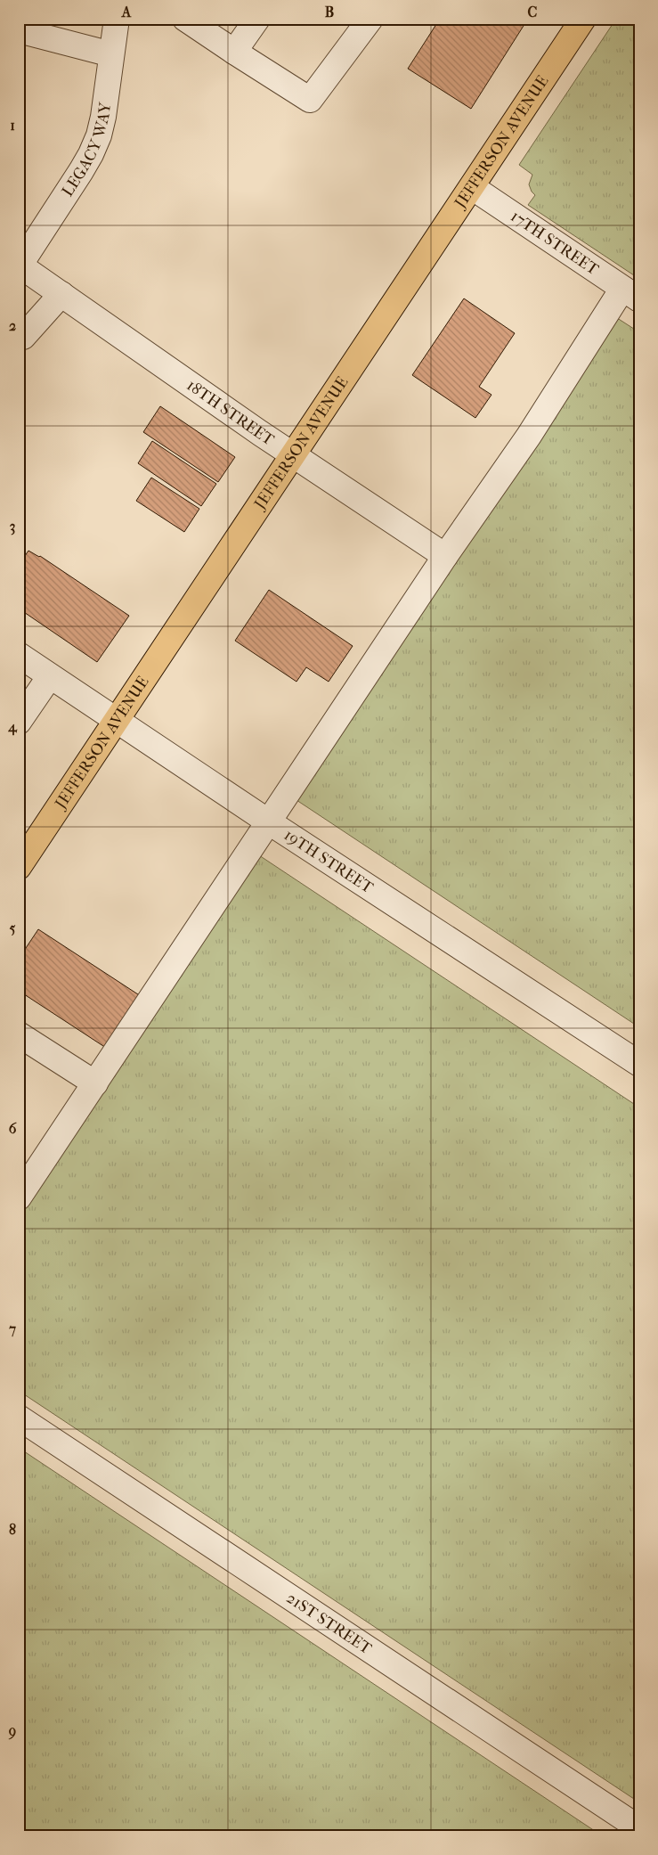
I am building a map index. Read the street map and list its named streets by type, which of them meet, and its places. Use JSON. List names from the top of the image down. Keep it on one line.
{"streets":{"main road":["JEFFERSON AVENUE"],"street":["LEGACY WAY","17TH STREET","18TH STREET","19TH STREET","21ST STREET"]},"crossings":[["JEFFERSON AVENUE","17TH STREET"],["JEFFERSON AVENUE","18TH STREET"],["JEFFERSON AVENUE","19TH STREET"],["LEGACY WAY","18TH STREET"]],"grid":{"columns":["A","B","C"],"rows":["1","2","3","4","5","6","7","8","9"]}}
